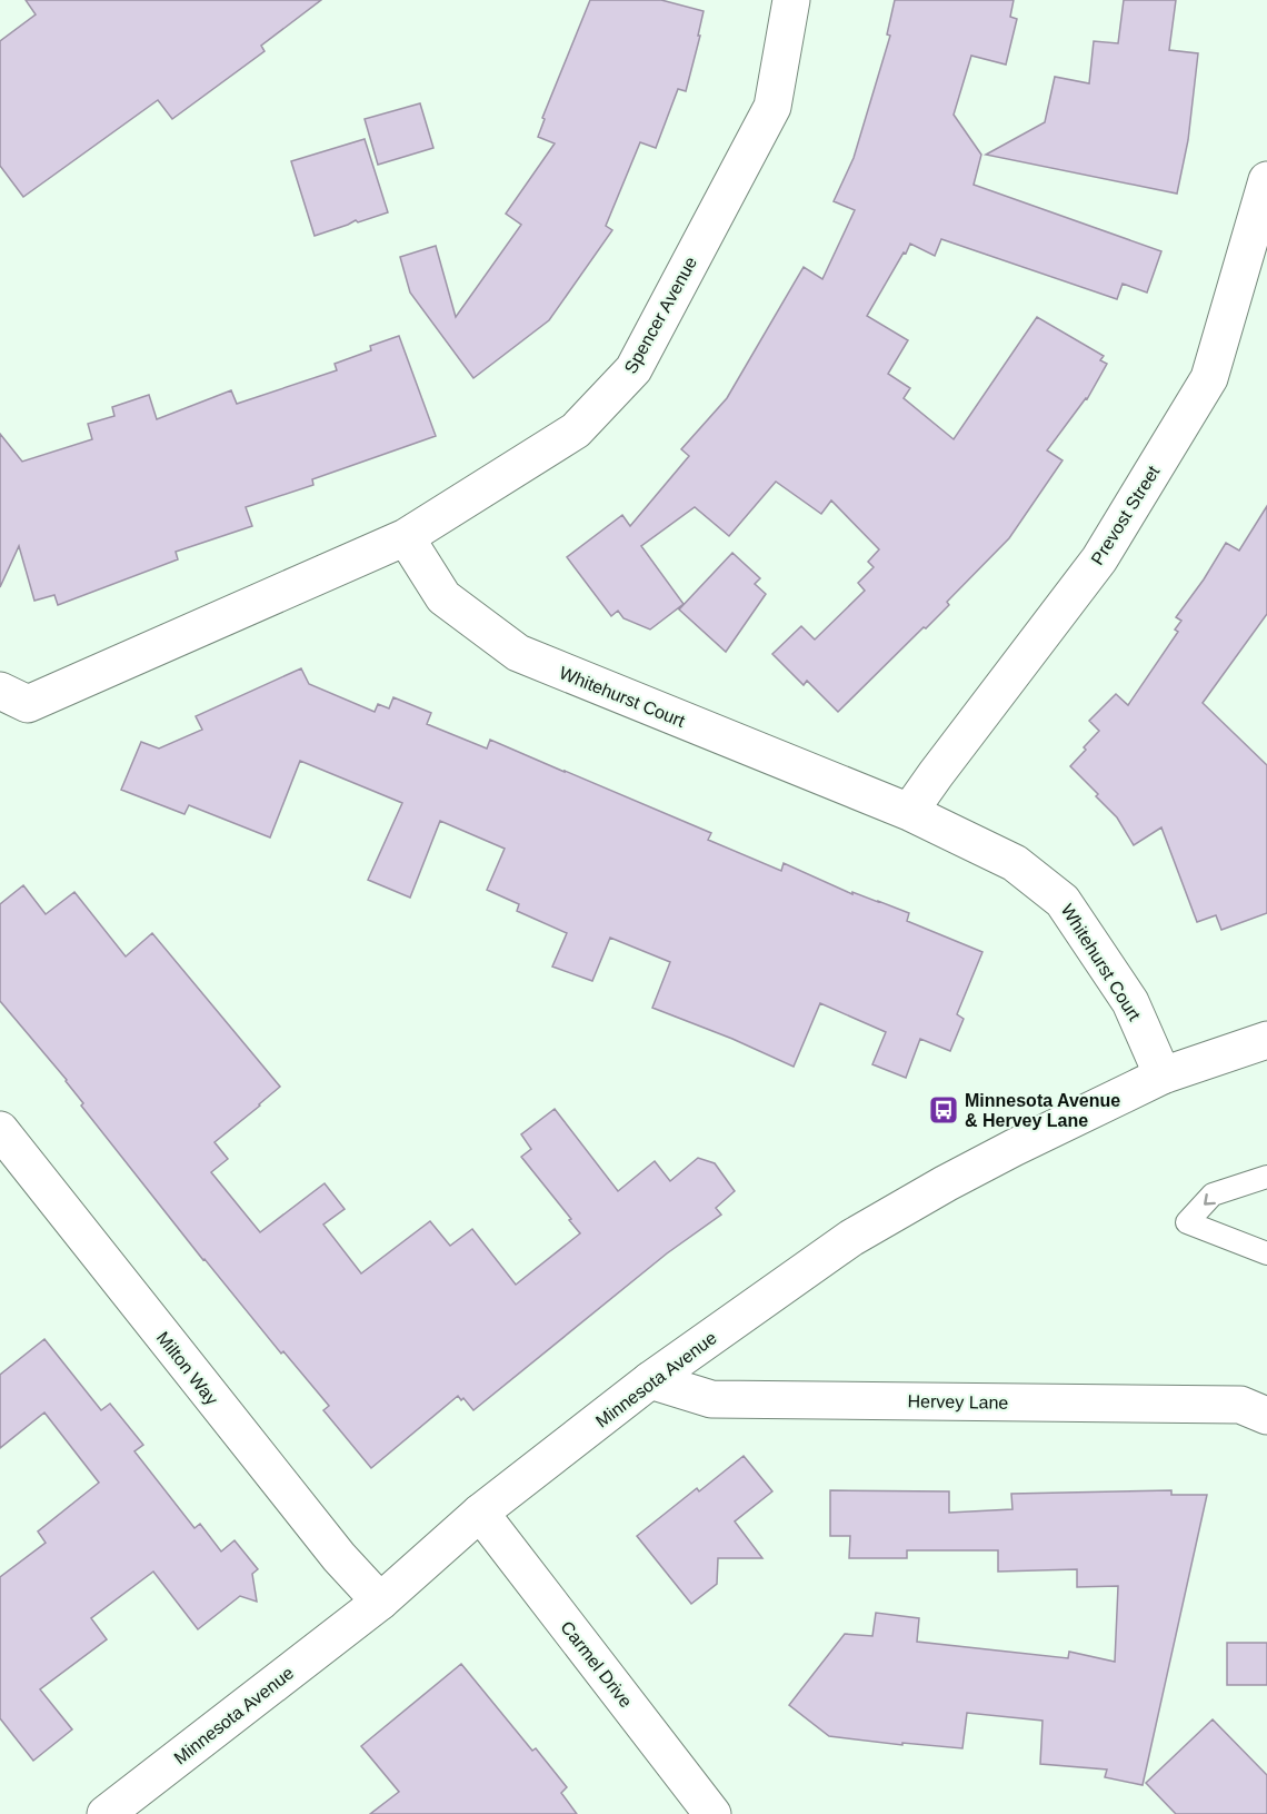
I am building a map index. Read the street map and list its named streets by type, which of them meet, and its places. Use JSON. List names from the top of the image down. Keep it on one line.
{"streets":{"street":["Spencer Avenue","Prevost Street","Whitehurst Court","Milton Way","Minnesota Avenue","Hervey Lane","Carmel Drive"]},"crossings":[["Spencer Avenue","Whitehurst Court"],["Prevost Street","Whitehurst Court"],["Whitehurst Court","Minnesota Avenue"],["Milton Way","Minnesota Avenue"],["Minnesota Avenue","Hervey Lane"],["Minnesota Avenue","Carmel Drive"]],"places":{"bus stop":["Minnesota Avenue & Hervey Lane"]}}
